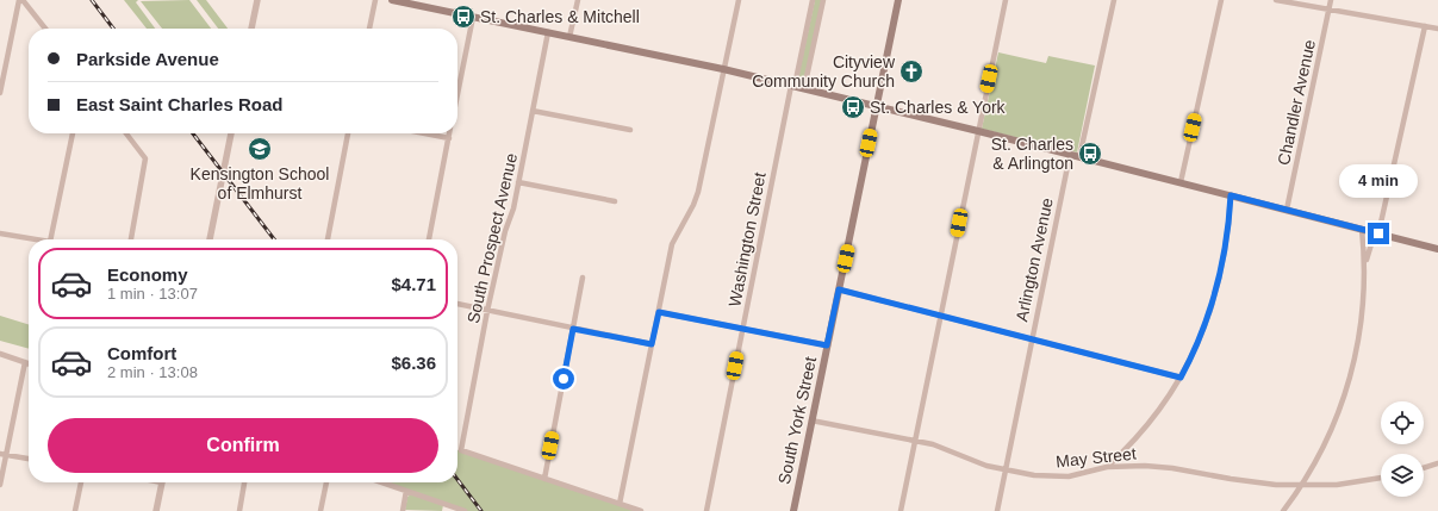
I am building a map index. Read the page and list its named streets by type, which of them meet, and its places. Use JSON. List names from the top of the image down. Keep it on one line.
{"streets":{"main road":["South York Street"],"street":["Chandler Avenue","South Prospect Avenue","Washington Street","Arlington Avenue","May Street"]},"crossings":[["Arlington Avenue","May Street"],["South York Street","May Street"]],"places":{"bus stop":["St. Charles & Mitchell","St. Charles & York","St. Charles & Arlington"],"church":["Cityview Community Church"],"school or university":["Kensington School of Elmhurst"]},"page":{"banner":["Parkside Avenue","East Saint Charles Road"],"bubble":"4 min","list":[{"name":"Economy","note":"1 min · 13:07","value":"$4.71"},{"name":"Comfort","note":"2 min · 13:08","value":"$6.36"}],"buttons":"Confirm"}}
